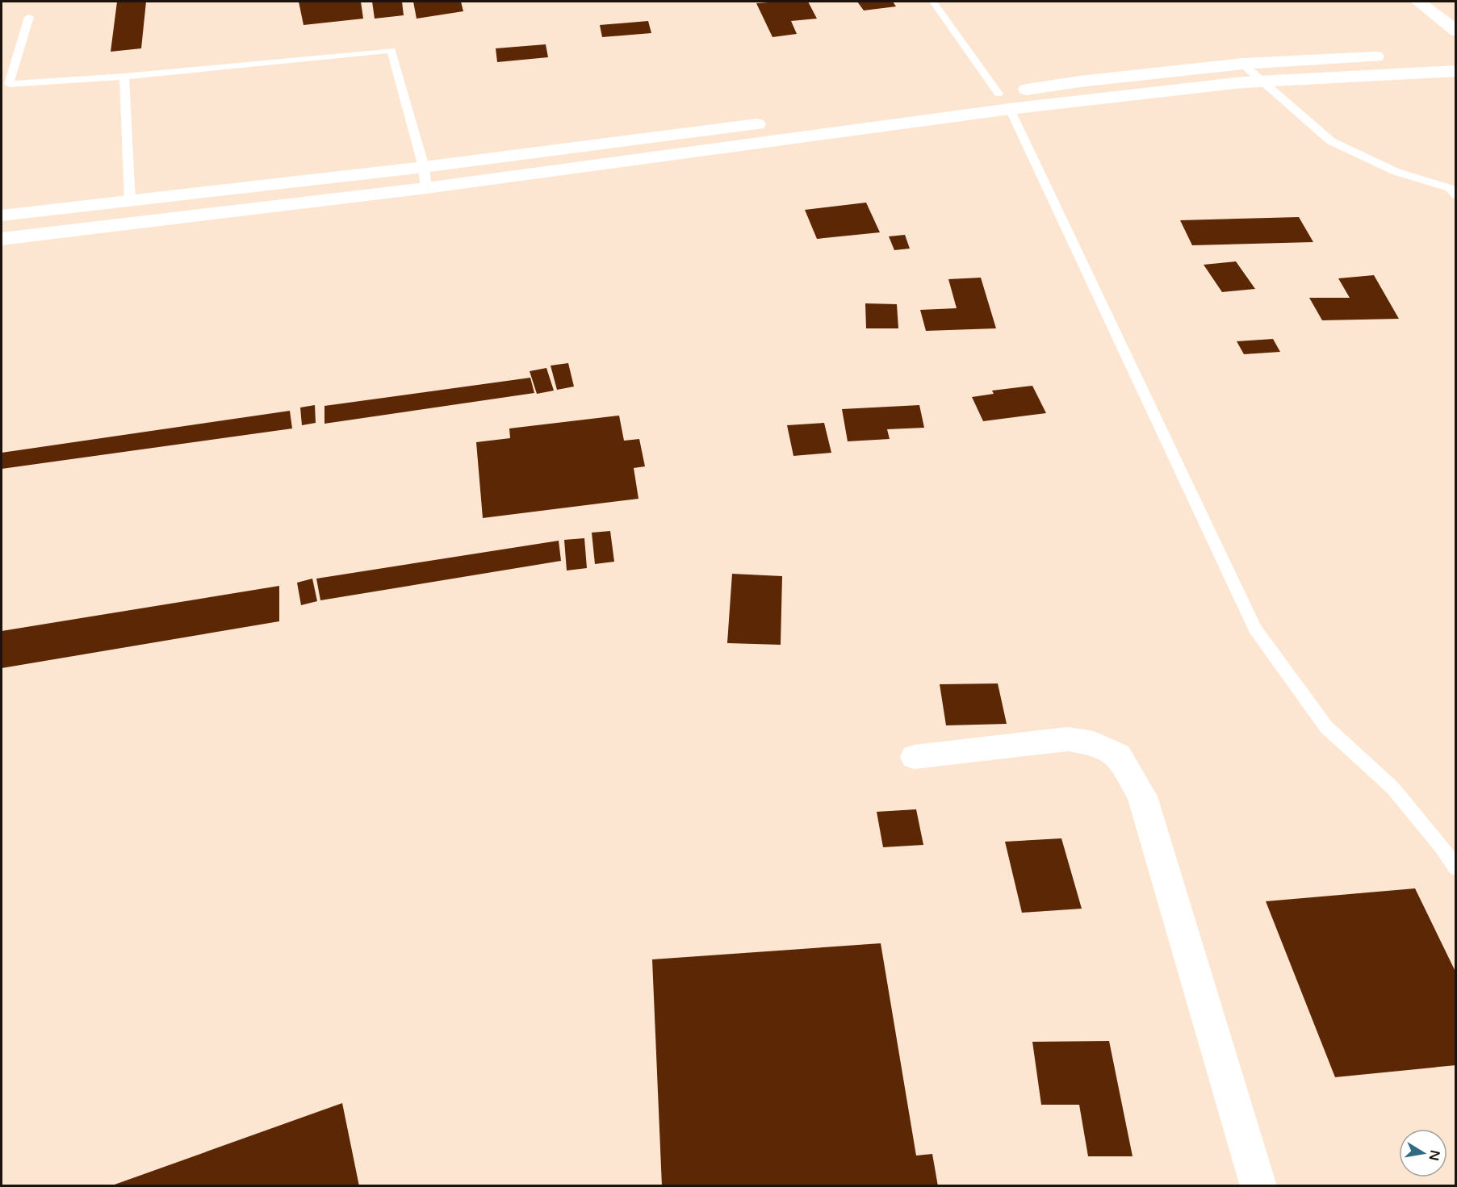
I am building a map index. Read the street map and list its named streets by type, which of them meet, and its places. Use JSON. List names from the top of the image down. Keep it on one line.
{"north":"right"}
